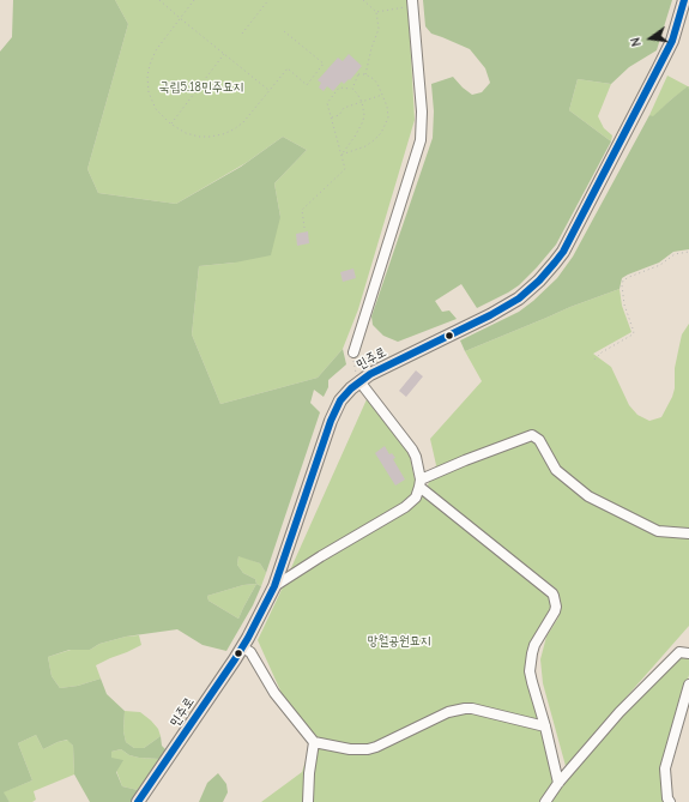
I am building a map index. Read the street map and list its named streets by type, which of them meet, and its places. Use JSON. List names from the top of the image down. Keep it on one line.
{"streets":{"main road":["민주로"]},"parks":["국립5.18민주묘지","망월공원묘지"],"north":"left"}
